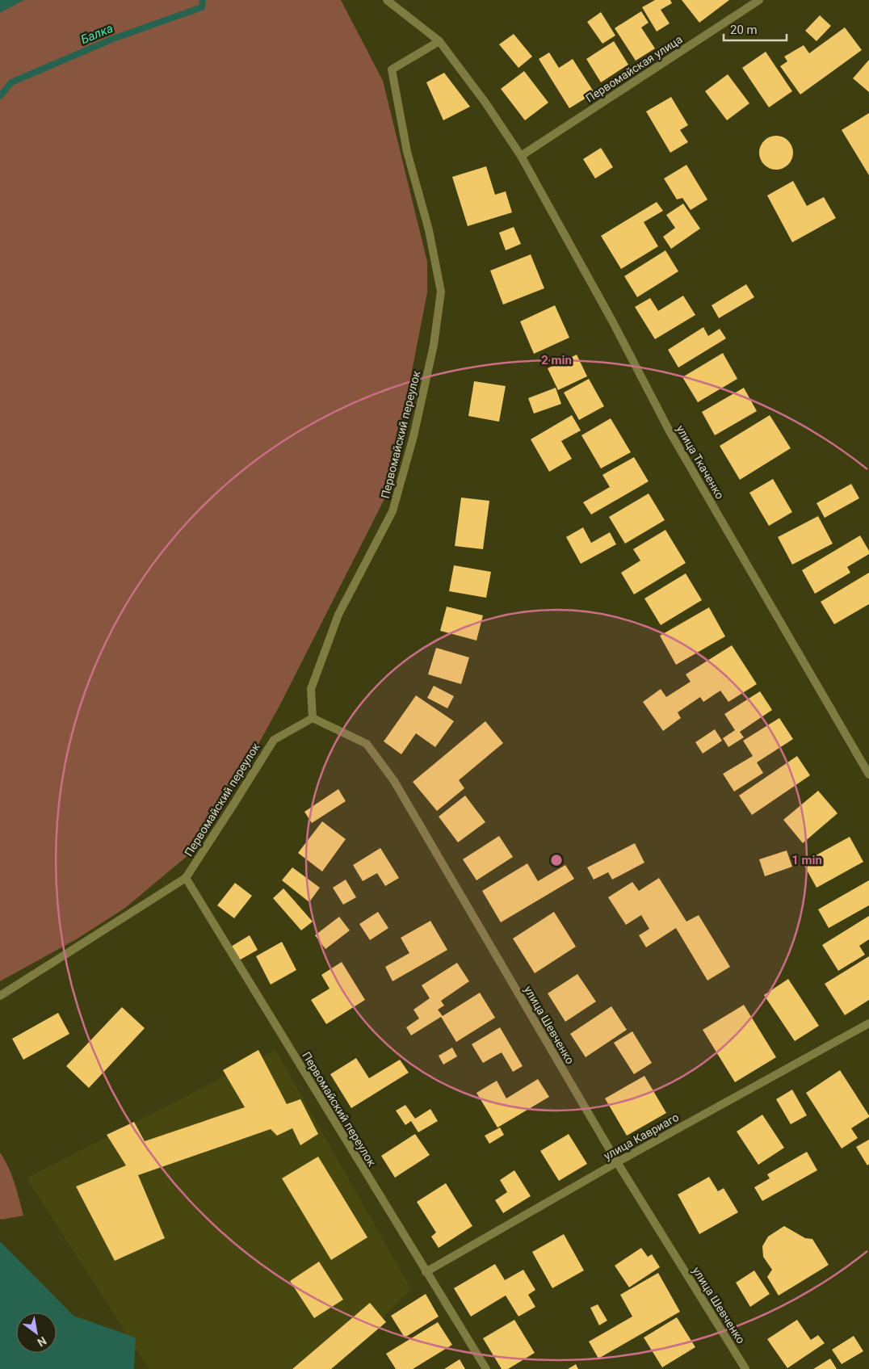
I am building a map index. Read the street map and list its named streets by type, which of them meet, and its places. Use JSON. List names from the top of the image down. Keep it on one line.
{"streets":{"street":["Первомайская улица","Первомайский переулок","улица Ткаченко","улица Шевченко","улица Кавриаго"]},"crossings":[["Первомайская улица","улица Ткаченко"],["Первомайский переулок","улица Ткаченко"],["Первомайский переулок","улица Шевченко"],["Первомайский переулок","улица Кавриаго"],["улица Шевченко","улица Кавриаго"]],"water":["Балка"],"scale_bar":"20 m","north":"bottom right","rings":["2 min","1 min"]}
